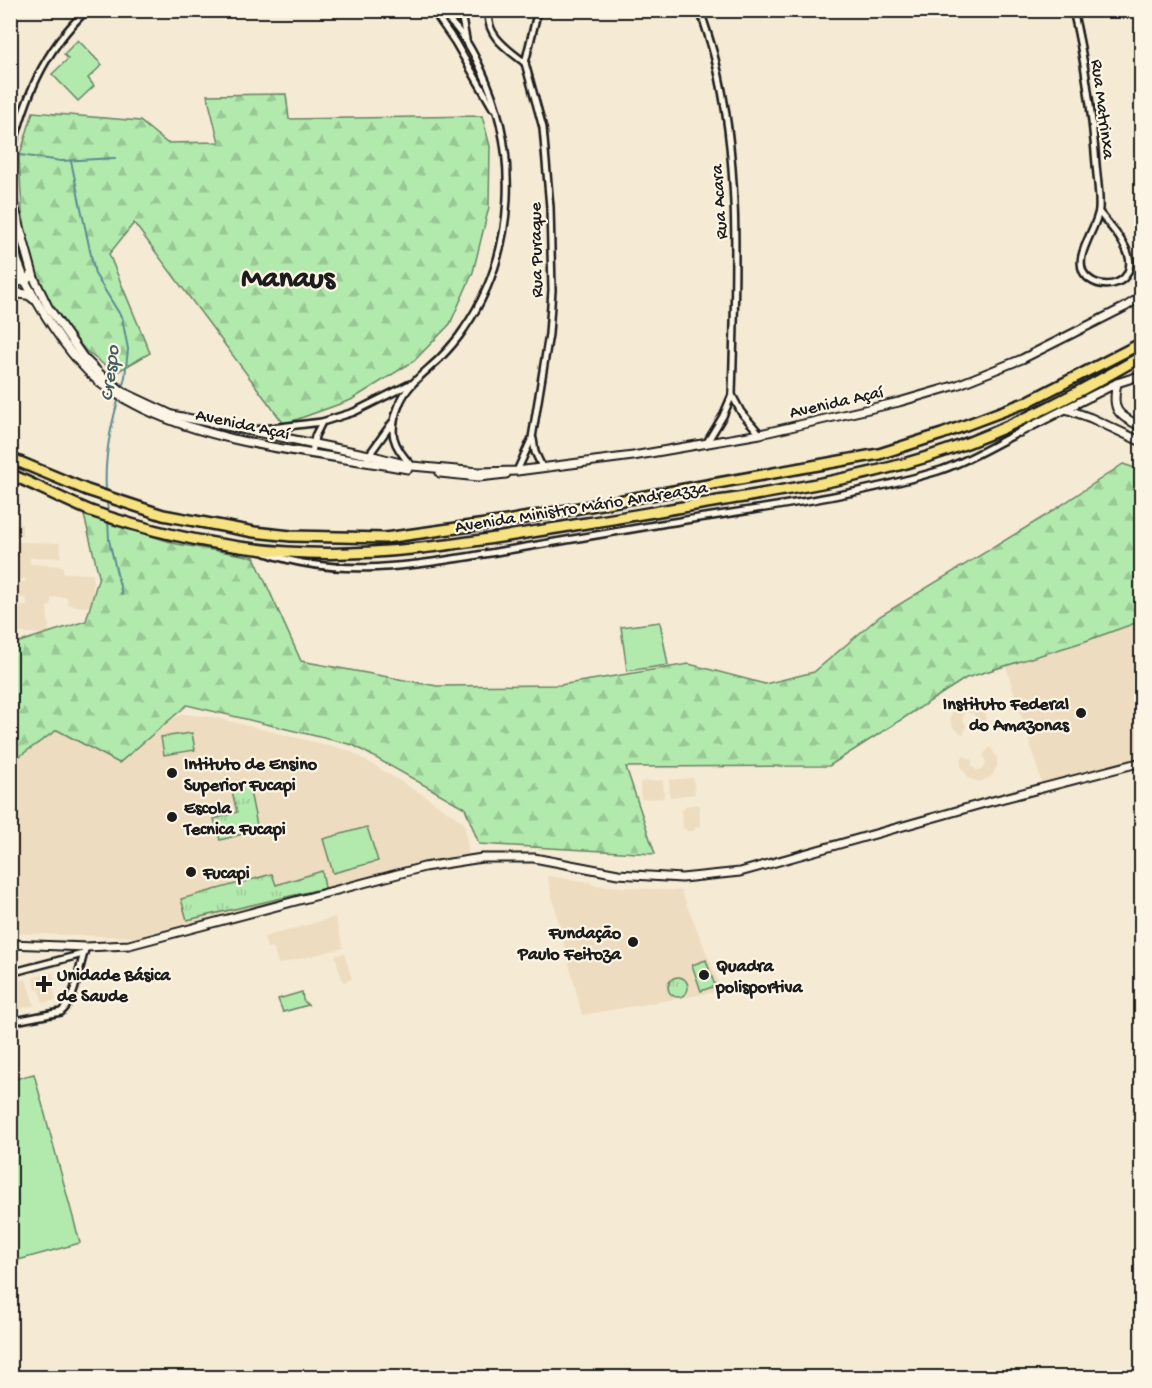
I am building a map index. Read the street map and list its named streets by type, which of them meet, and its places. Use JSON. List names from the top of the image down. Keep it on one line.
{"streets":{"main road":["Avenida Ministro Mário Andreazza"],"street":["Rua Matrinxa","Rua Acara","Rua Puraque","Avenida Açaí"]},"crossings":[["Rua Acara","Avenida Açaí"],["Rua Puraque","Avenida Açaí"]],"districts":["Manaus"],"water":["Crespo"],"places":{"other":["Instituto Federal do Amazonas","Intituto de Ensino Superior Fucapi","Escola Tecnica Fucapi","Fucapi","Fundação Paulo Feitoza","Quadra polisportiva"],"health":["Unidade Básica de Saude"]}}
